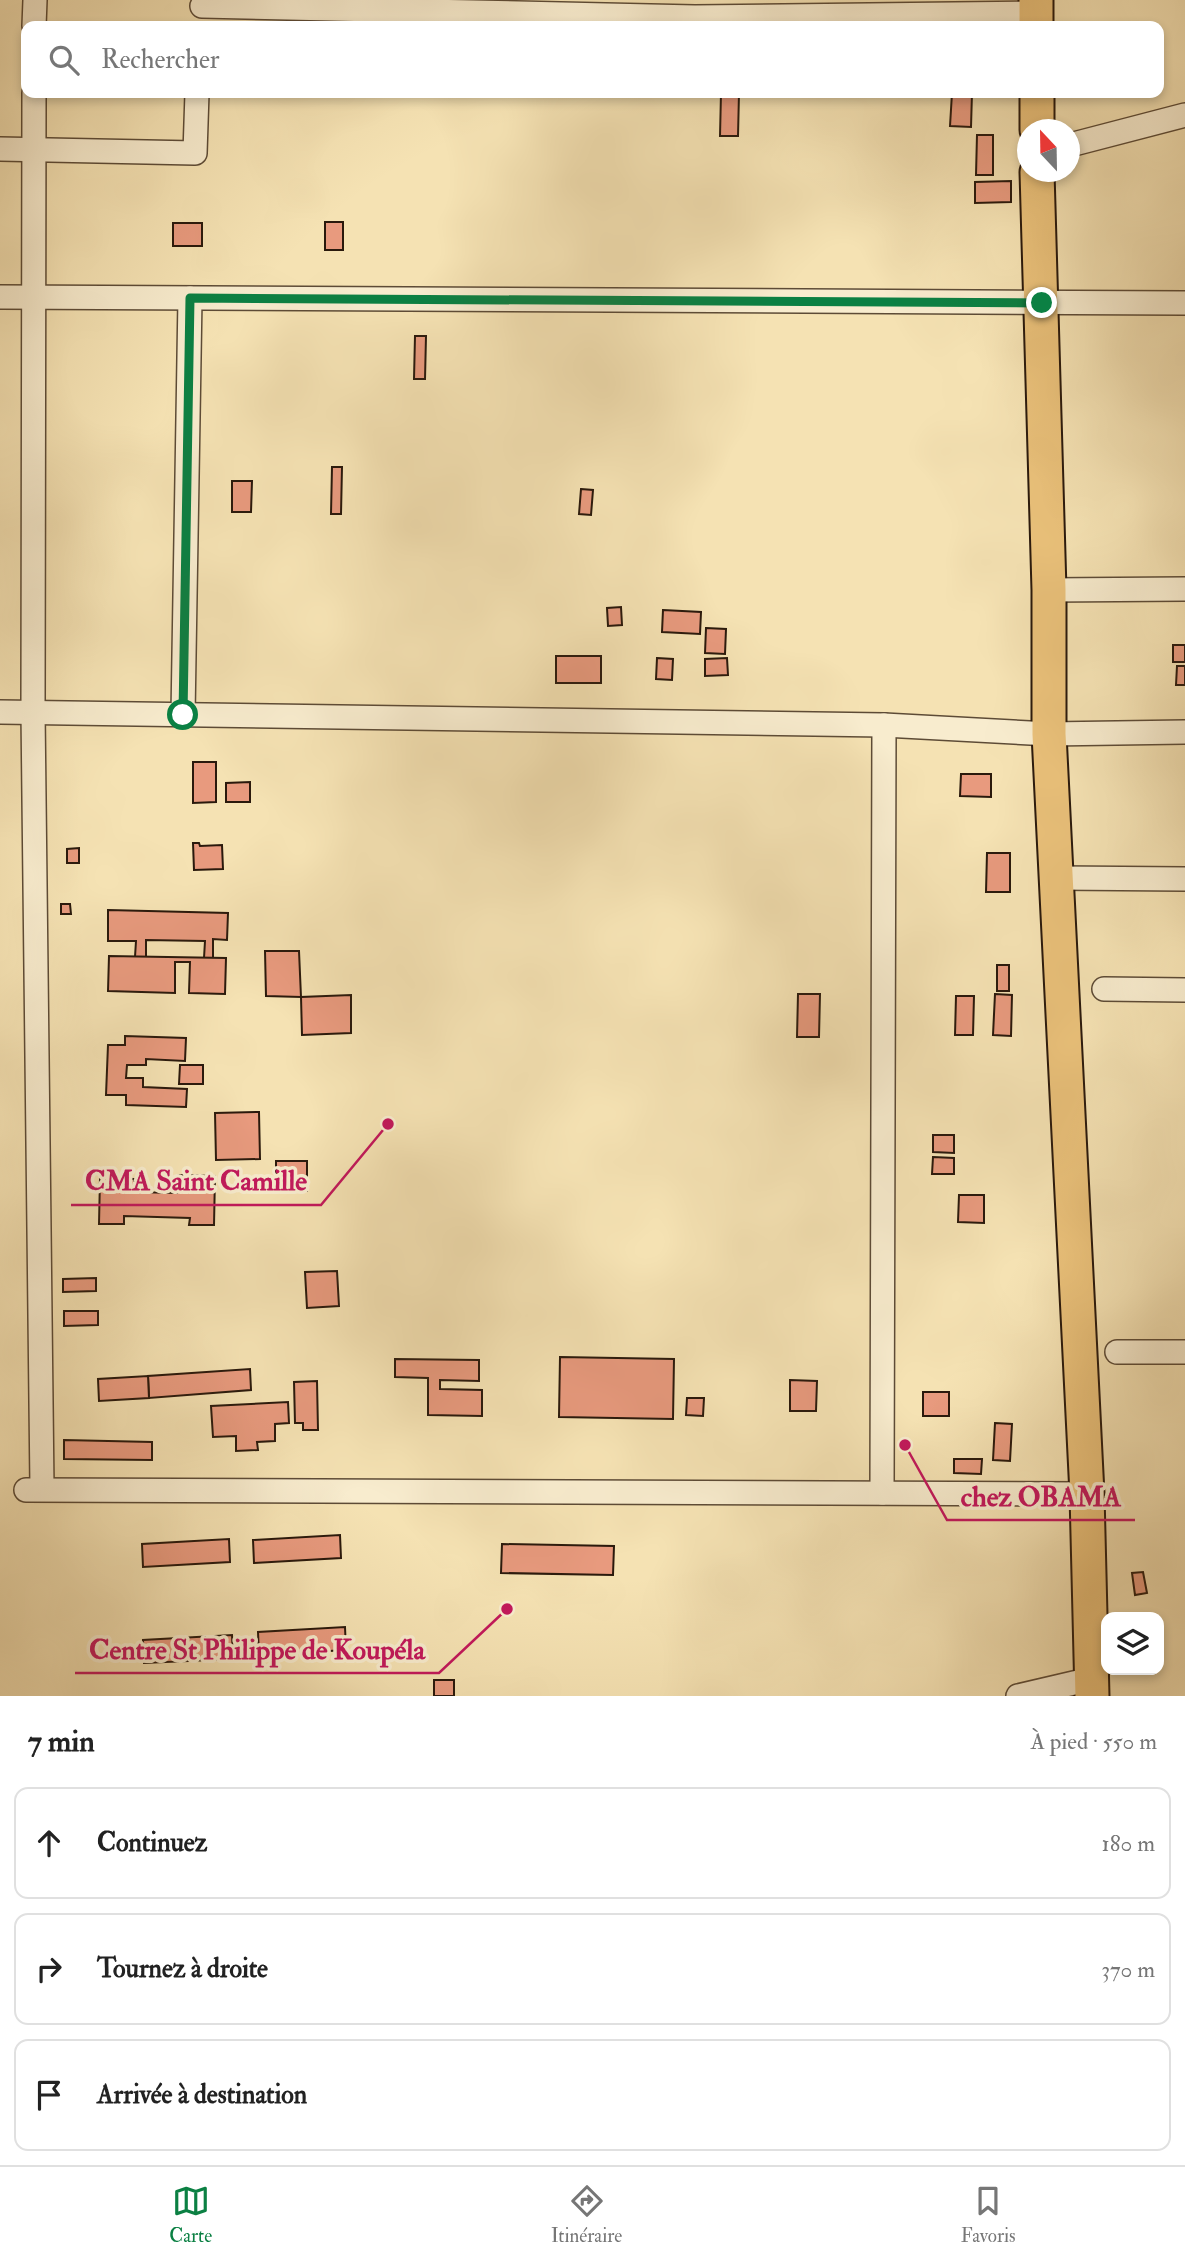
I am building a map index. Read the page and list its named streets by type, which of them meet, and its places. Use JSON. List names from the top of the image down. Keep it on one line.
{"places":["CMA Saint Camille","chez OBAMA","Centre St Philippe de Koupéla"],"north":"top","page":{"search":"Rechercher","heading":["7 min","À pied · 550 m"],"list":[["Continuez","180 m"],["Tournez à droite","370 m"],"Arrivée à destination"],"nav":["Carte","Itinéraire","Favoris"]}}
